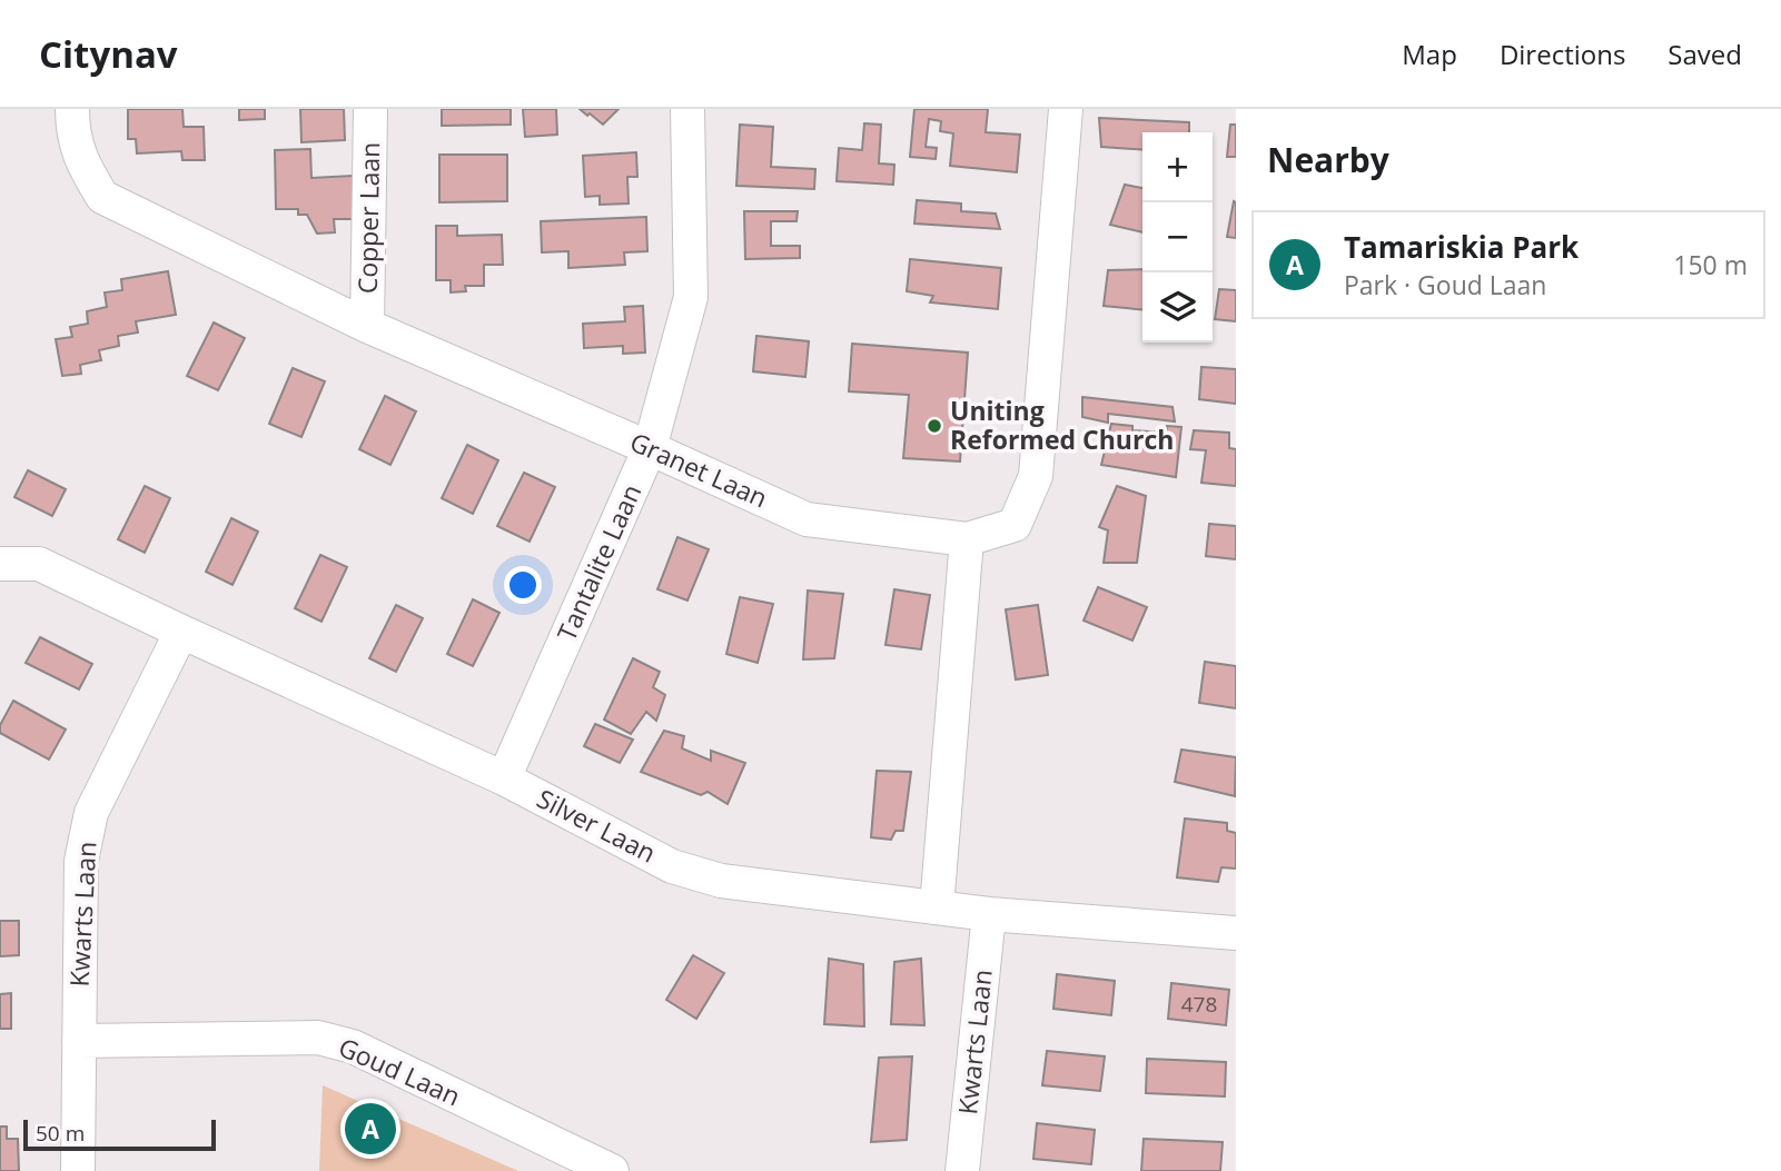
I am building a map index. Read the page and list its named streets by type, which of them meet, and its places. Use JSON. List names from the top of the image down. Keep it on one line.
{"streets":{"street":["Copper Laan","Granet Laan","Tantalite Laan","Silver Laan","Kwarts Laan","Goud Laan"]},"crossings":[["Copper Laan","Granet Laan"],["Granet Laan","Tantalite Laan"],["Tantalite Laan","Silver Laan"],["Silver Laan","Kwarts Laan"],["Kwarts Laan","Goud Laan"]],"places":["Uniting Reformed Church"],"house_numbers":["478"],"scale_bar":"50 m","page":{"header":"Citynav","nav":["Map","Directions","Saved"],"heading":"Nearby","map_buttons":["+","−"],"list":[{"mark":"A","name":"Tamariskia Park","note":"Park · Goud Laan","value":"150 m"}],"pins":"A","scale":"50 m"}}
